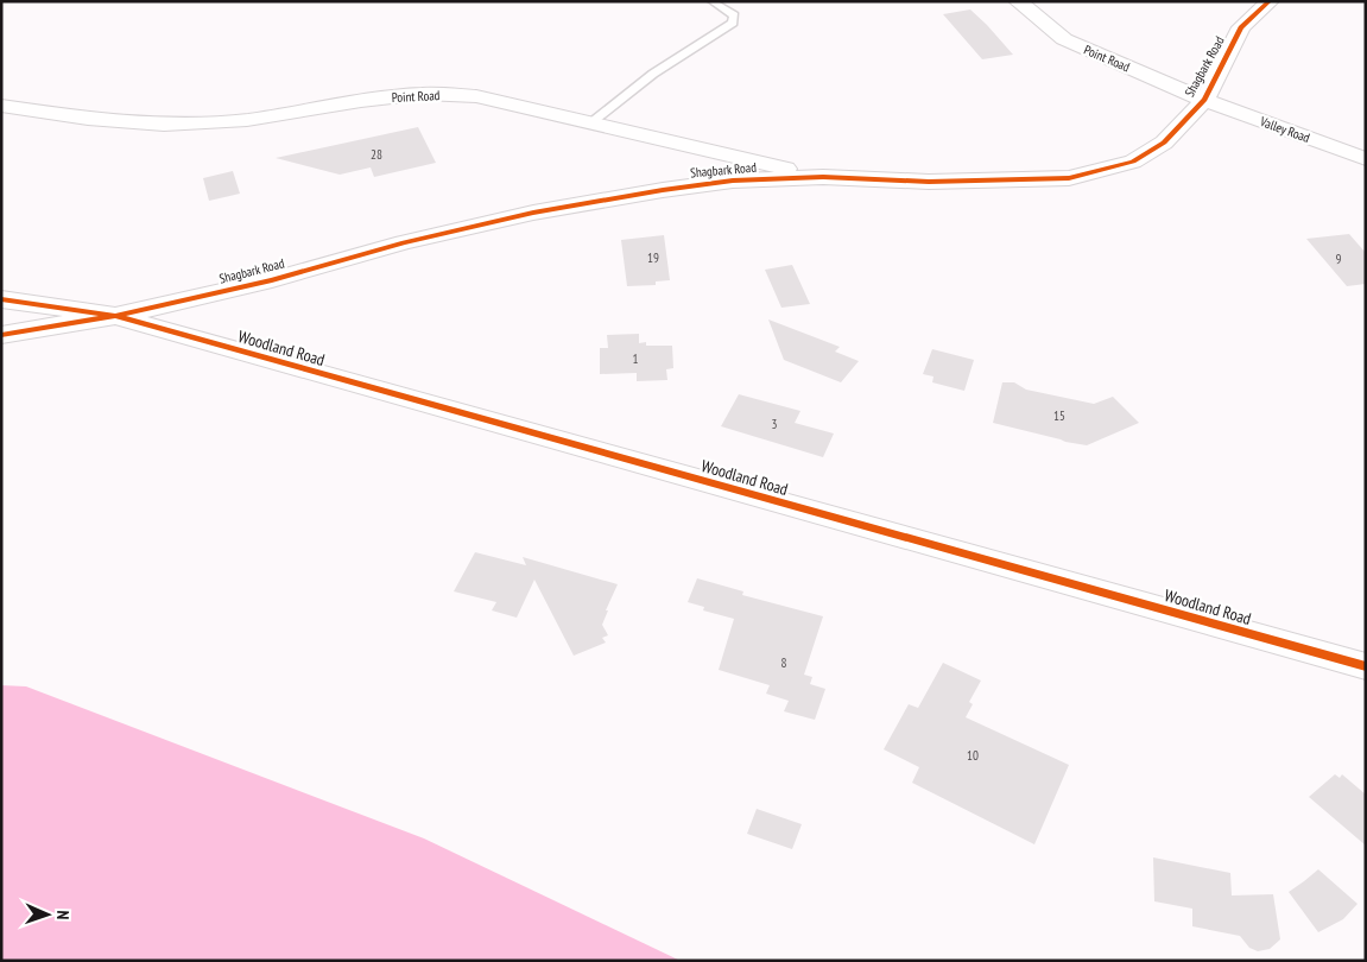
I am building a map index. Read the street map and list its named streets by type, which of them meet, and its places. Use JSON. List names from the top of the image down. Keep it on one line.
{"streets":{"street":["Point Road","Shagbark Road","Valley Road","Woodland Road"]},"crossings":[["Point Road","Shagbark Road"],["Point Road","Valley Road"],["Shagbark Road","Valley Road"],["Shagbark Road","Woodland Road"]],"house_numbers":["28","19","9","1","15","3","8","10"],"north":"right"}
